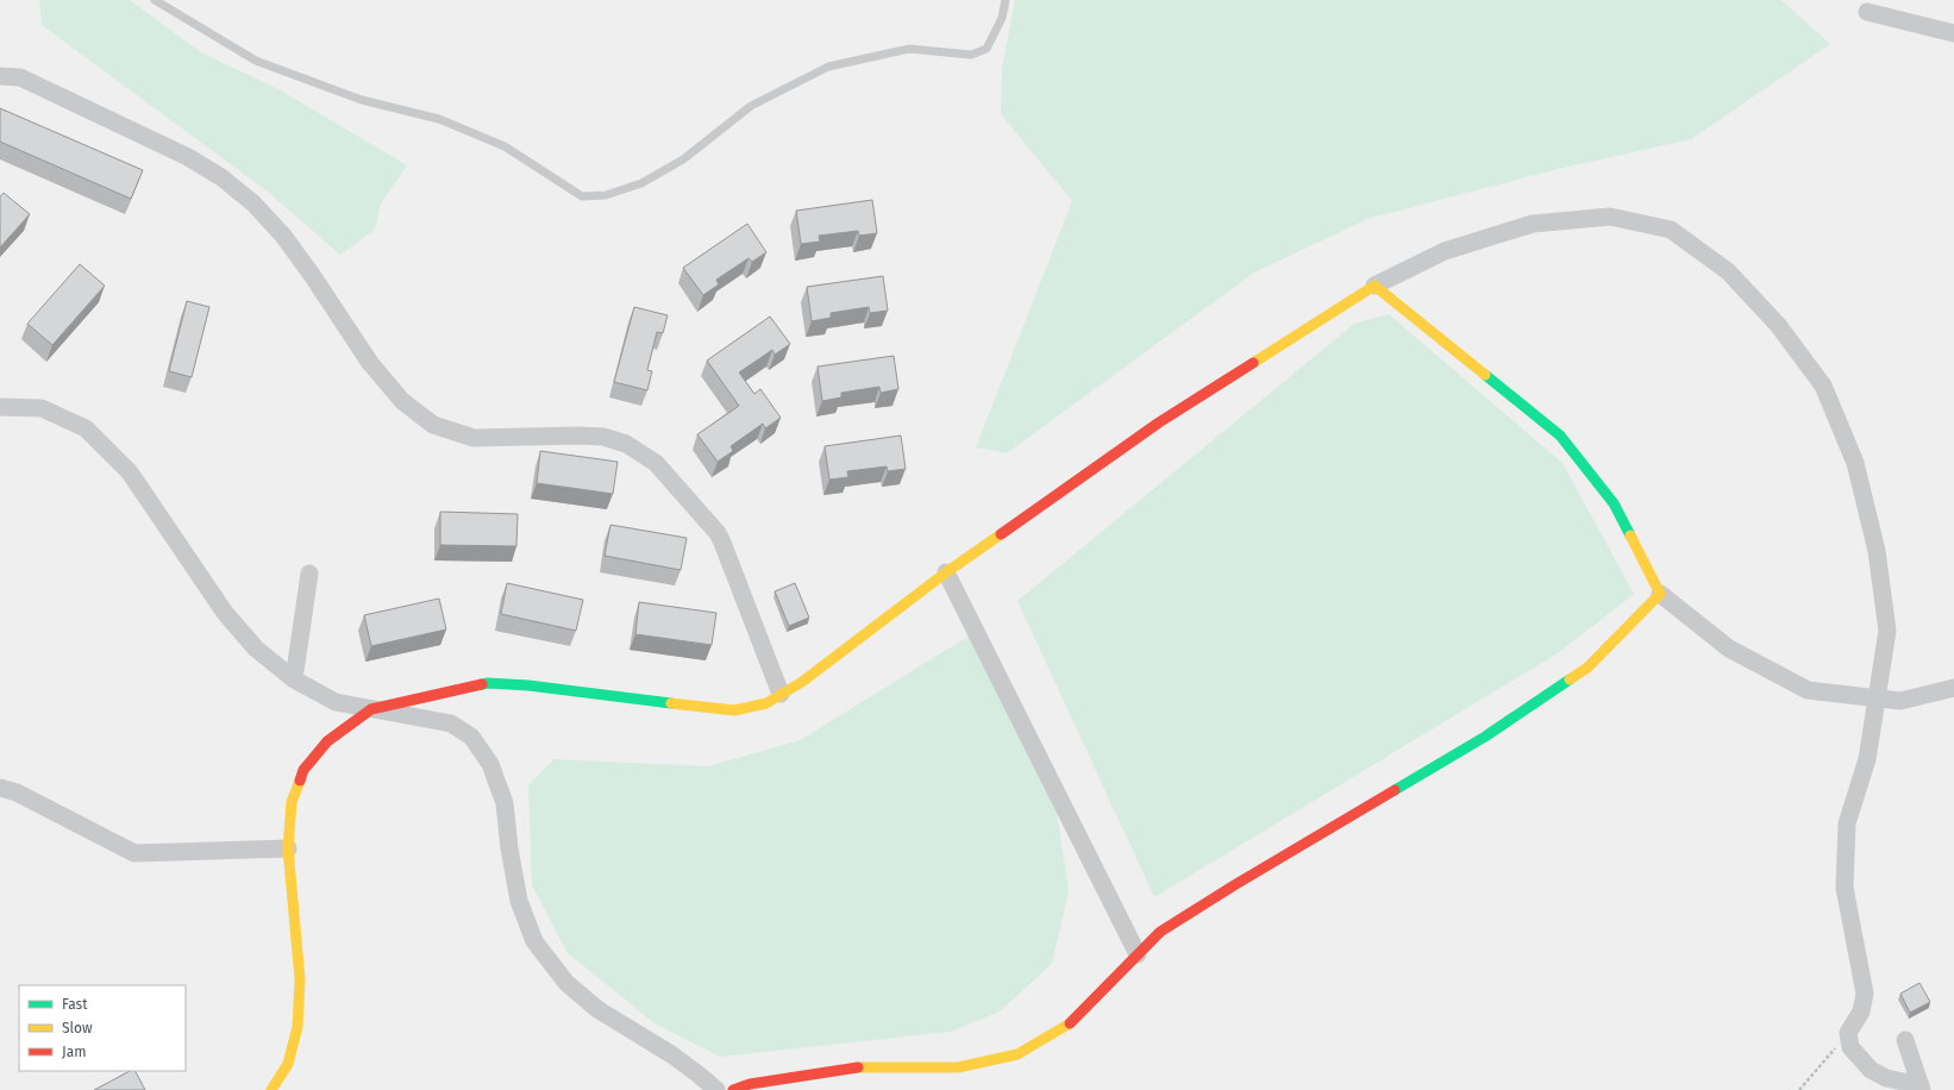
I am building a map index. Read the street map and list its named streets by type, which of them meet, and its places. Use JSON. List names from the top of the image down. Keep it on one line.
{"legend":["Fast","Slow","Jam"]}
